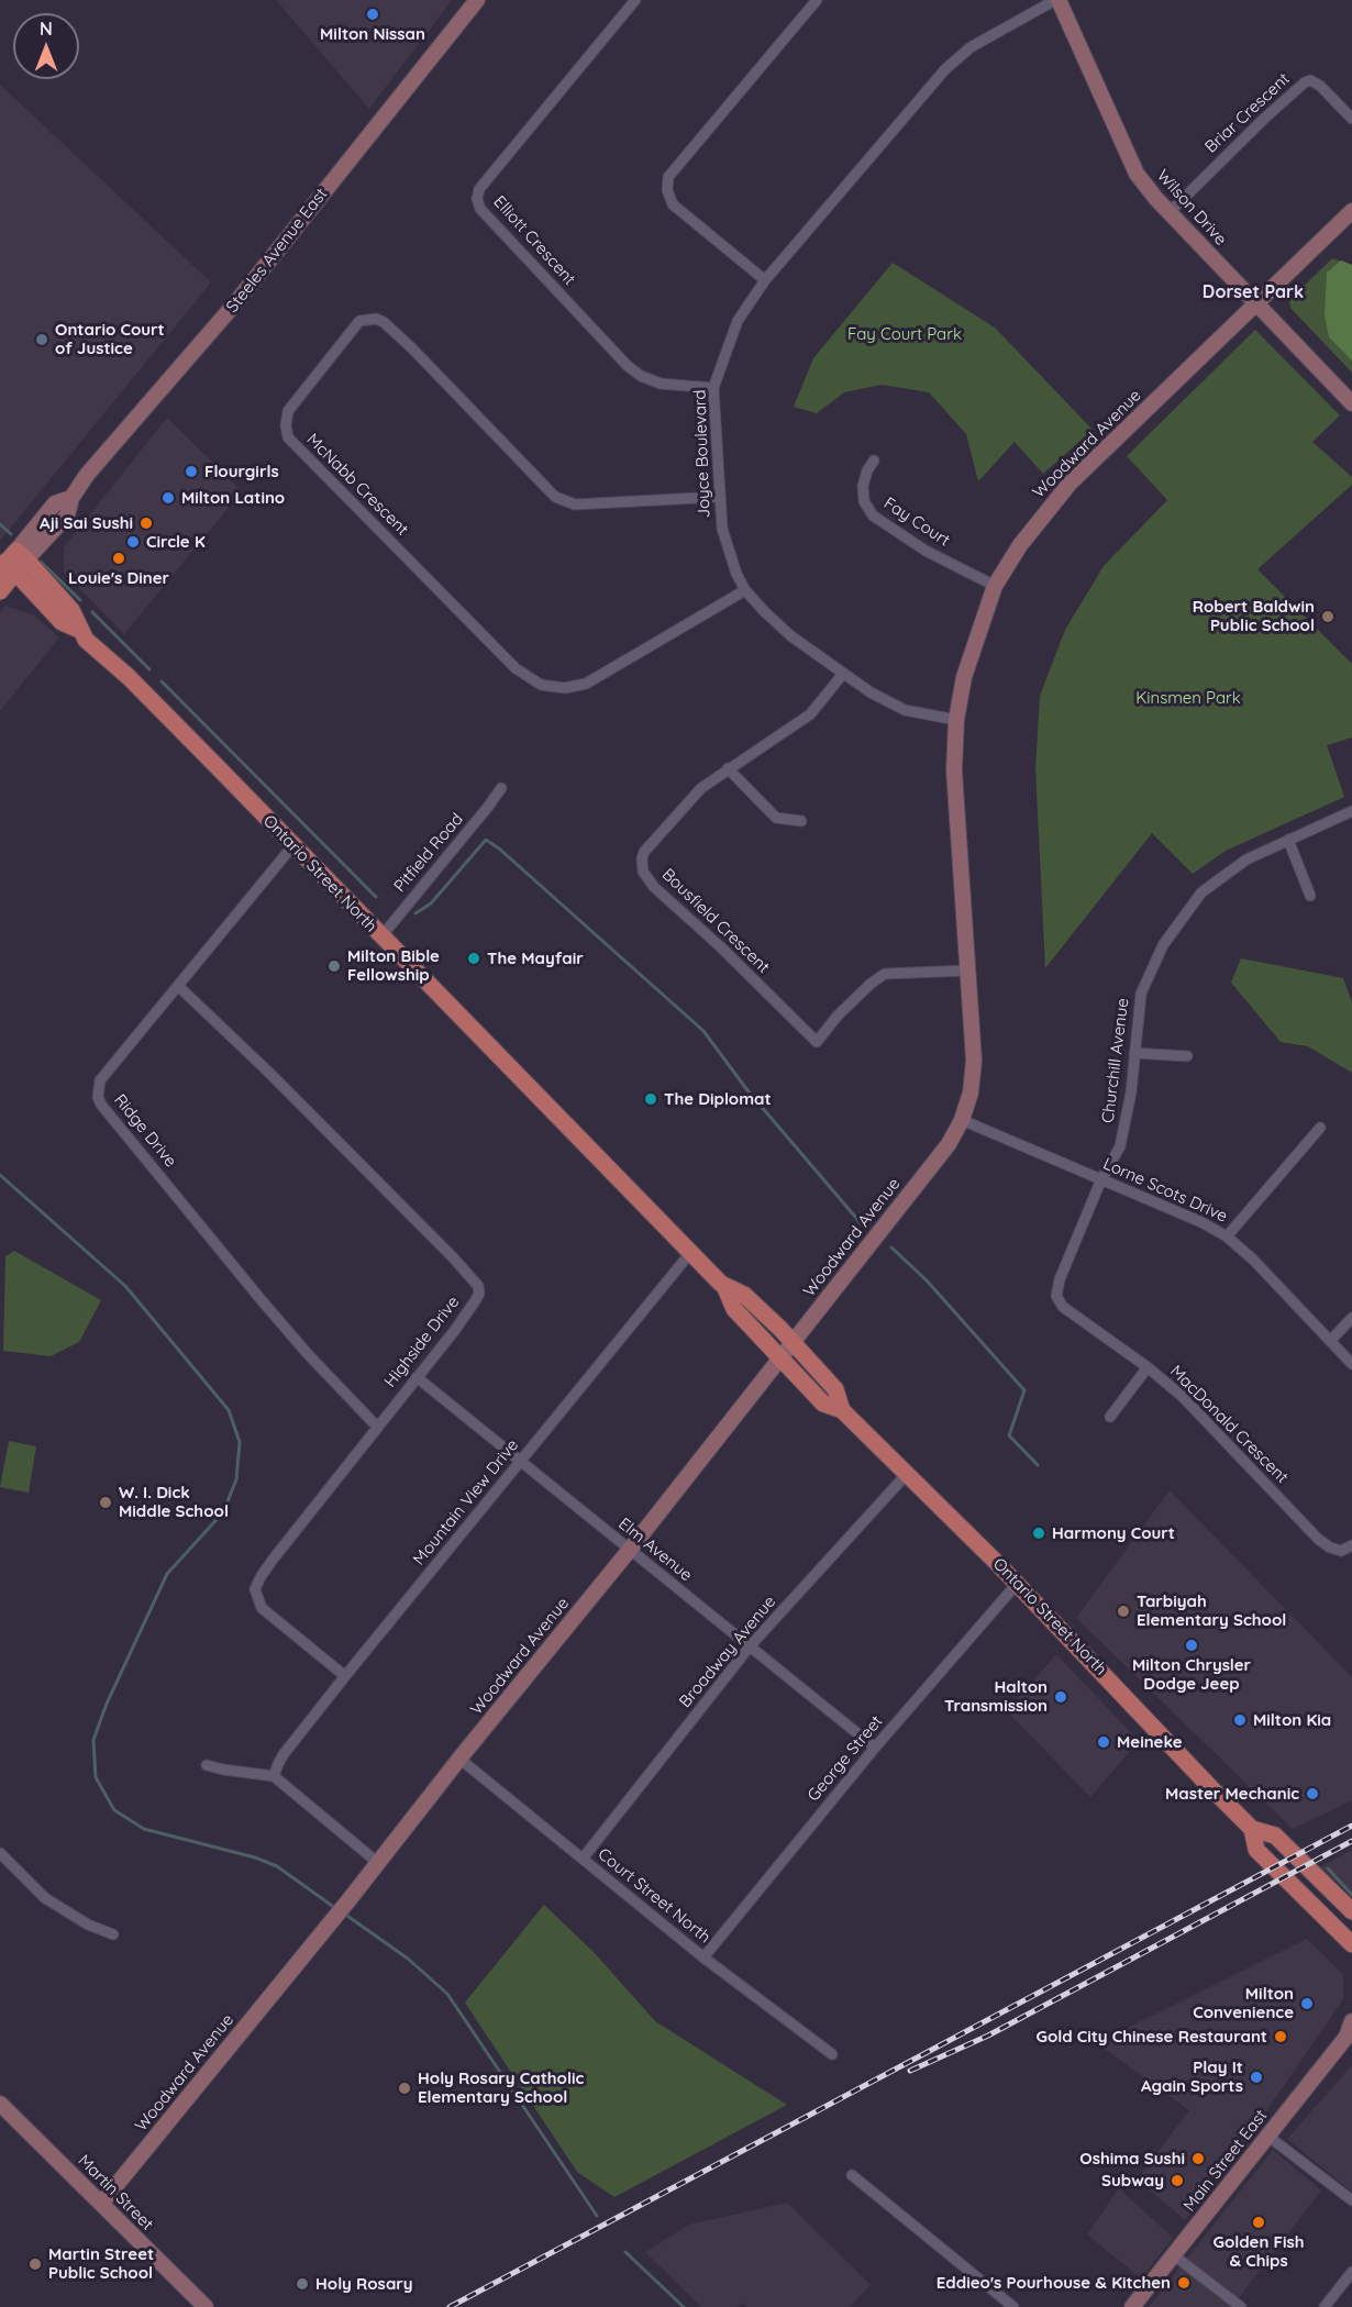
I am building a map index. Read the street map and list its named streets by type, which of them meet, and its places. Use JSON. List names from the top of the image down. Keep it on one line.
{"streets":{"main road":["Steeles Avenue East","Ontario Street North"],"street":["Briar Crescent","Wilson Drive","Elliott Crescent","Woodward Avenue","Joyce Boulevard","McNabb Crescent","Fay Court","Pitfield Road","Bousfield Crescent","Churchill Avenue","Ridge Drive","Lorne Scots Drive","Highside Drive","MacDonald Crescent","Mountain View Drive","Elm Avenue","Broadway Avenue","George Street","Court Street North","Main Street East","Martin Street"]},"crossings":[["Briar Crescent","Wilson Drive"],["Wilson Drive","Woodward Avenue"],["Wilson Drive","Joyce Boulevard"],["Elliott Crescent","Joyce Boulevard"],["Steeles Avenue East","Ontario Street North"],["Woodward Avenue","Joyce Boulevard"],["Woodward Avenue","Fay Court"],["Woodward Avenue","Ontario Street North"],["Woodward Avenue","Bousfield Crescent"],["Woodward Avenue","Lorne Scots Drive"],["Woodward Avenue","Elm Avenue"],["Woodward Avenue","Court Street North"],["Woodward Avenue","Martin Street"],["Joyce Boulevard","McNabb Crescent"],["Joyce Boulevard","Bousfield Crescent"],["Pitfield Road","Ontario Street North"],["Ontario Street North","Ridge Drive"],["Ontario Street North","Mountain View Drive"],["Ontario Street North","Broadway Avenue"],["Ontario Street North","George Street"],["Churchill Avenue","Lorne Scots Drive"],["Churchill Avenue","MacDonald Crescent"],["Ridge Drive","Highside Drive"],["Lorne Scots Drive","MacDonald Crescent"],["Highside Drive","Mountain View Drive"],["Highside Drive","Elm Avenue"],["Mountain View Drive","Elm Avenue"],["Elm Avenue","Broadway Avenue"],["Elm Avenue","George Street"],["Broadway Avenue","Court Street North"],["George Street","Court Street North"]],"districts":["Dorset Park"],"parks":["Fay Court Park","Kinsmen Park"],"places":["Milton Nissan","Ontario Court of Justice","Flourgirls","Milton Latino","Aji Sai Sushi","Circle K","Louie's Diner","Robert Baldwin Public School","The Mayfair","Milton Bible Fellowship","The Diplomat","W. I. Dick Middle School","Harmony Court","Tarbiyah Elementary School","Milton Chrysler Dodge Jeep","Halton Transmission","Milton Kia","Meineke","Master Mechanic","Milton Convenience","Gold City Chinese Restaurant","Play It Again Sports","Holy Rosary Catholic Elementary School","Oshima Sushi","Subway","Golden Fish & Chips","Martin Street Public School","Eddieo's Pourhouse & Kitchen","Holy Rosary"],"north":"top"}
